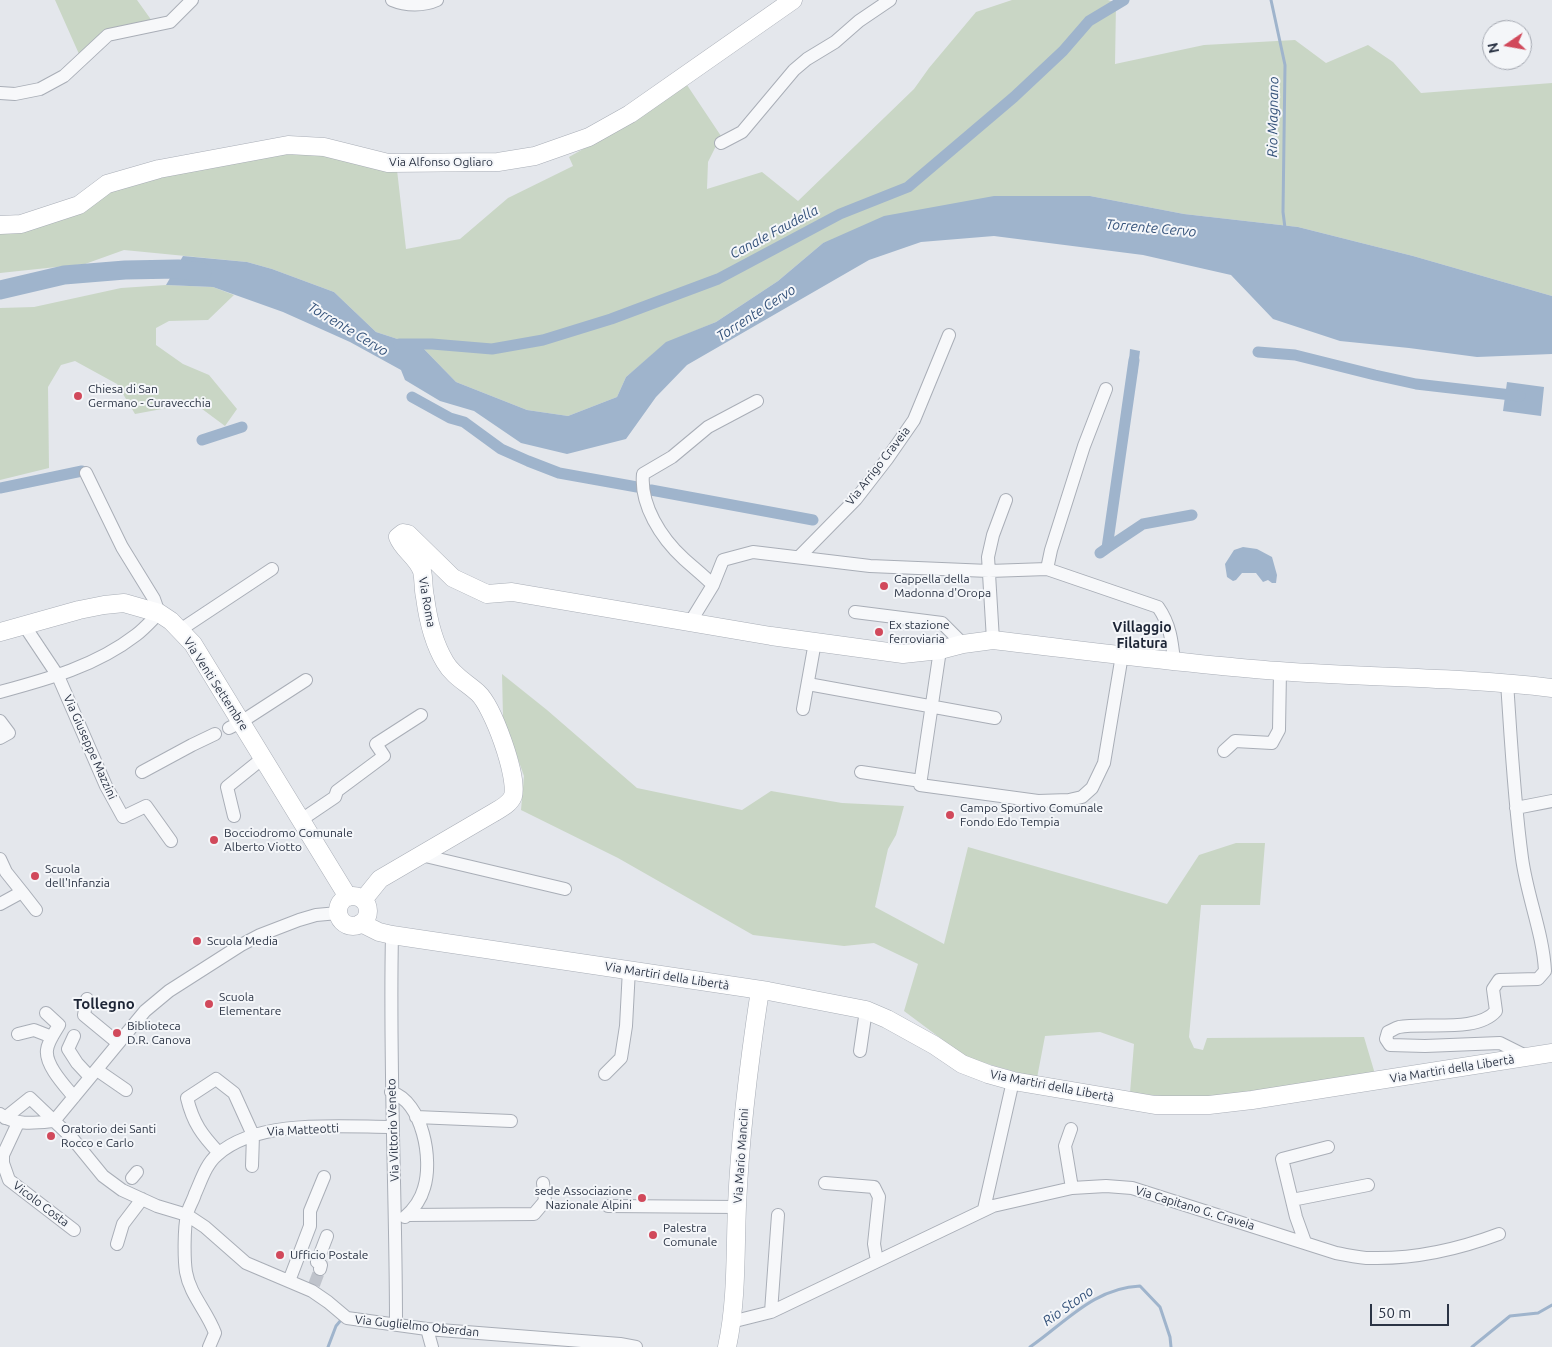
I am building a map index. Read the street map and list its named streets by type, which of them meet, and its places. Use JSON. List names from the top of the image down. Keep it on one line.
{"streets":{"street":["Via Alfonso Ogliaro","Via Arrigo Craveia","Via Roma","Via Venti Settembre","Via Giuseppe Mazzini","Via Martiri della Libertà","Via Matteotti","Via Vittorio Veneto","Via Mario Mancini","Vicolo Costa","Via Capitano G. Craveia","Via Guglielmo Oberdan"]},"crossings":[["Via Roma","Via Venti Settembre"],["Via Roma","Via Martiri della Libertà"],["Via Venti Settembre","Via Martiri della Libertà"],["Via Martiri della Libertà","Via Vittorio Veneto"],["Via Martiri della Libertà","Via Mario Mancini"],["Via Matteotti","Via Vittorio Veneto"],["Via Matteotti","Via Guglielmo Oberdan"],["Via Vittorio Veneto","Via Guglielmo Oberdan"],["Via Mario Mancini","Via Capitano G. Craveia"]],"districts":["Villaggio Filatura","Tollegno"],"water":["Rio Magnano","Torrente Cervo","Canale Faudella","Rio Stono"],"places":["Chiesa di San Germano - Curavecchia","Cappella della Madonna d'Oropa","Ex stazione ferroviaria","Campo Sportivo Comunale Fondo Edo Tempia","Bocciodromo Comunale Alberto Viotto","Scuola dell'Infanzia","Scuola Media","Scuola Elementare","Biblioteca D.R. Canova","Oratorio dei Santi Rocco e Carlo","sede Associazione Nazionale Alpini","Palestra Comunale","Ufficio Postale"],"scale_bar":"50 m","north":"left"}
